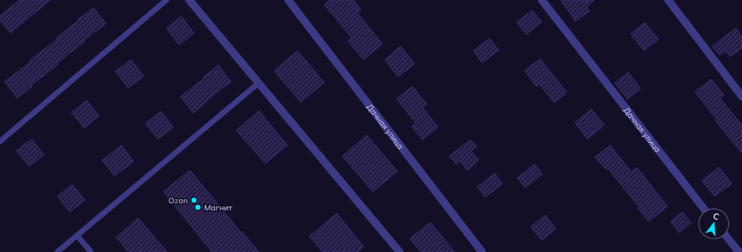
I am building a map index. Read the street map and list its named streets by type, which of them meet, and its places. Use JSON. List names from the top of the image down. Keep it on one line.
{"streets":{"street":["Дачная улица"]},"places":["Ozon","Магнит"],"north":"top"}
